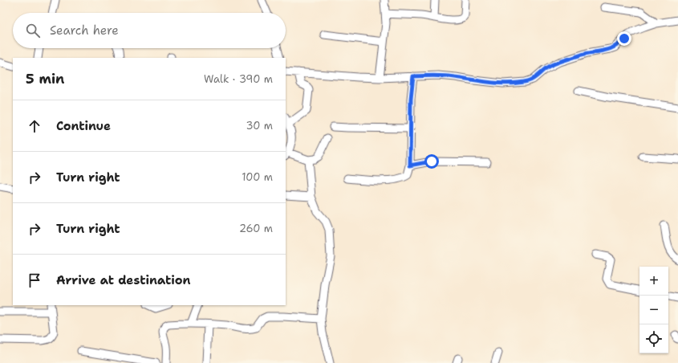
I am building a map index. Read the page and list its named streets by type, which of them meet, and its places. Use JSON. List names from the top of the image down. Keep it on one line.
{"page":{"search":"Search here","heading":["5 min","Walk · 390 m"],"list":[["Continue","30 m"],["Turn right","100 m"],["Turn right","260 m"],"Arrive at destination"],"map_buttons":["+","−"]}}
